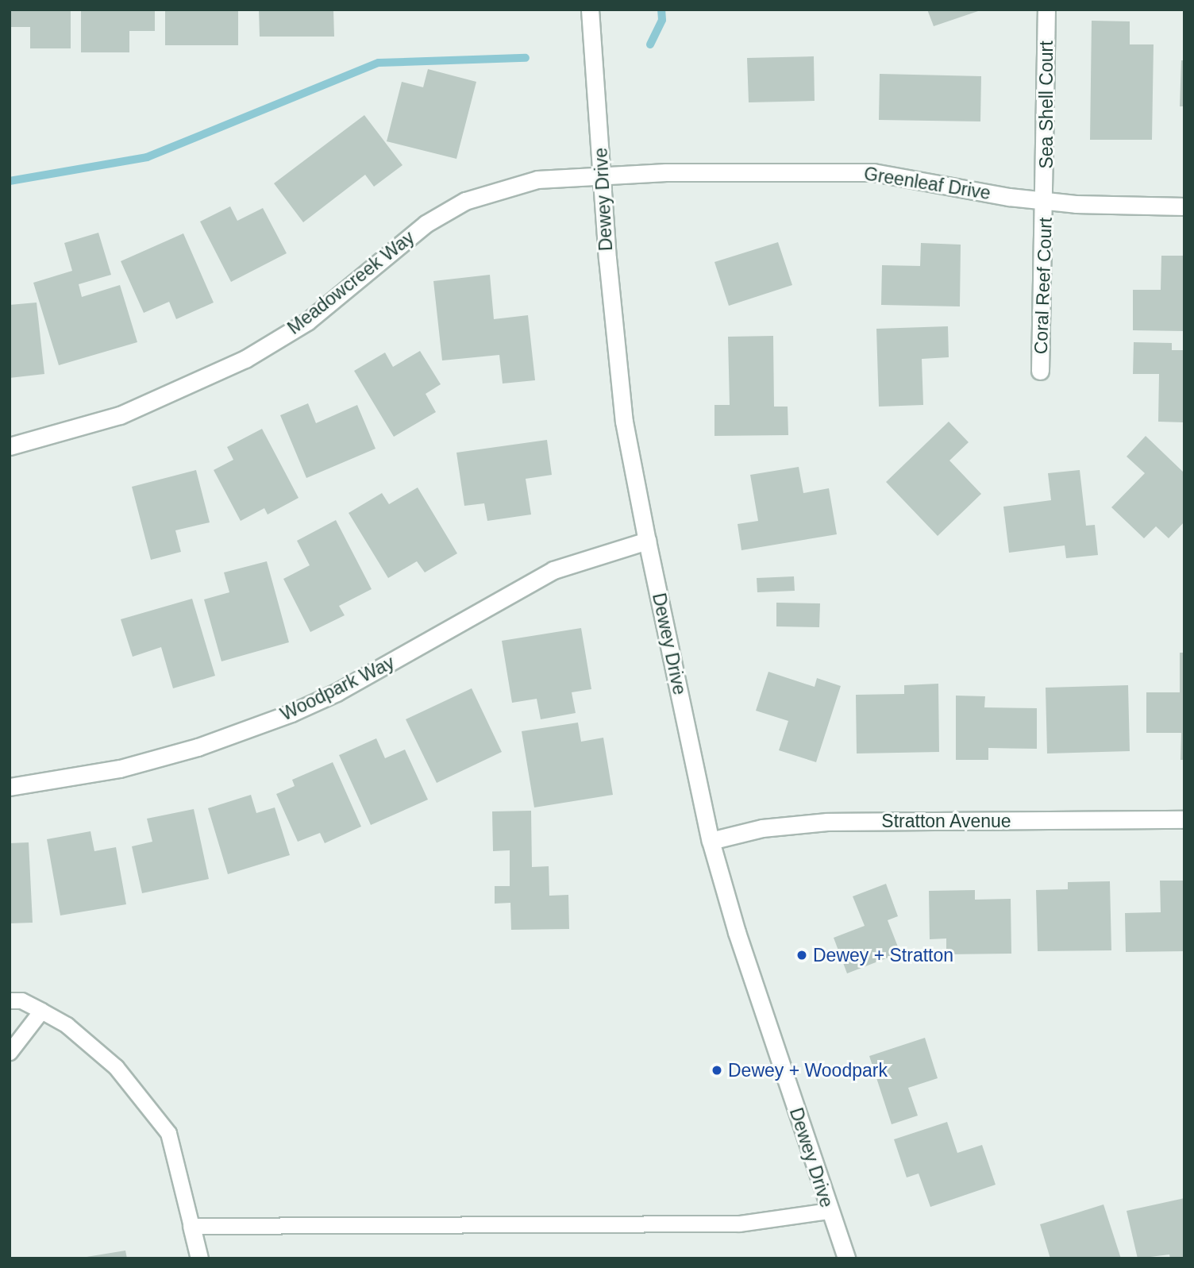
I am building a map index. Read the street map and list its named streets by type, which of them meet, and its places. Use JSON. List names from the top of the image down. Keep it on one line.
{"streets":{"street":["Sea Shell Court","Greenleaf Drive","Dewey Drive","Meadowcreek Way","Coral Reef Court","Woodpark Way","Stratton Avenue"]},"crossings":[["Sea Shell Court","Greenleaf Drive"],["Sea Shell Court","Coral Reef Court"],["Greenleaf Drive","Dewey Drive"],["Greenleaf Drive","Meadowcreek Way"],["Greenleaf Drive","Coral Reef Court"],["Dewey Drive","Meadowcreek Way"],["Dewey Drive","Woodpark Way"],["Dewey Drive","Stratton Avenue"]],"places":["Dewey + Stratton","Dewey + Woodpark"]}
